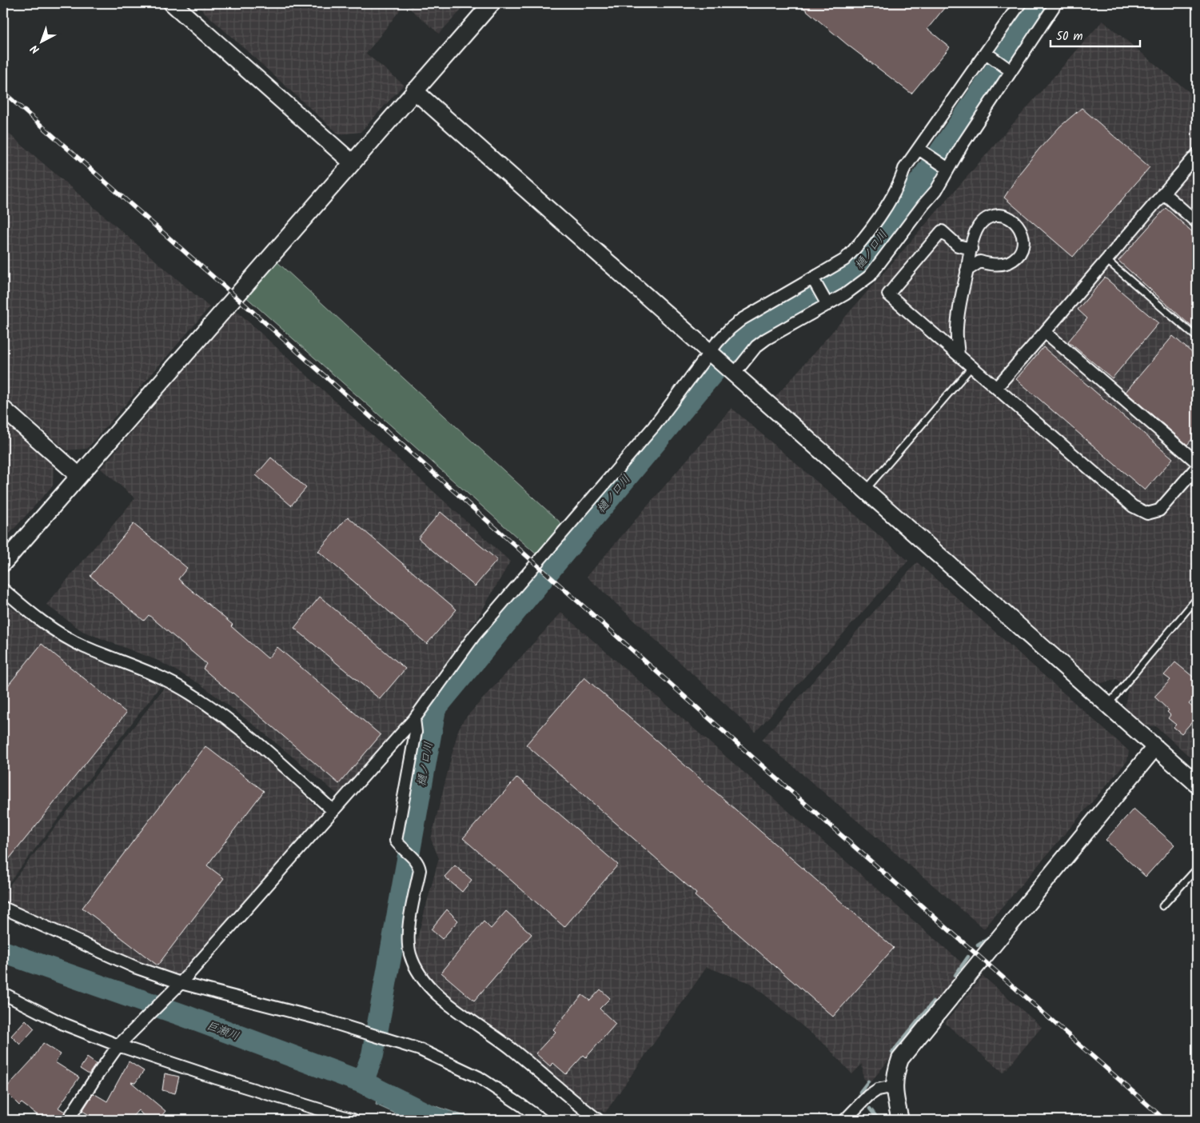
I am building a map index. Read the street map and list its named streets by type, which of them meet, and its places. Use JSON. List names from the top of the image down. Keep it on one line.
{"water":["樋ノ口川","巨瀬川"],"scale_bar":"50 m","north":"bottom left"}
